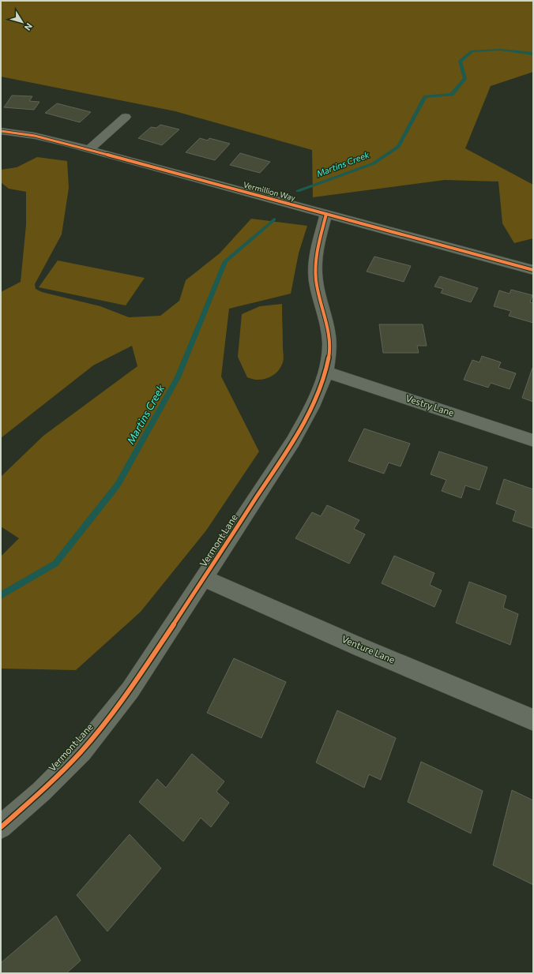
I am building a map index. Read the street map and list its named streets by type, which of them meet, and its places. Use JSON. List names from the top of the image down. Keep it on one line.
{"streets":{"street":["Vermillion Way","Vestry Lane","Vermont Lane","Venture Lane"]},"crossings":[["Vermillion Way","Vermont Lane"],["Vestry Lane","Vermont Lane"],["Vermont Lane","Venture Lane"]],"water":["Martins Creek"],"north":"bottom right"}
